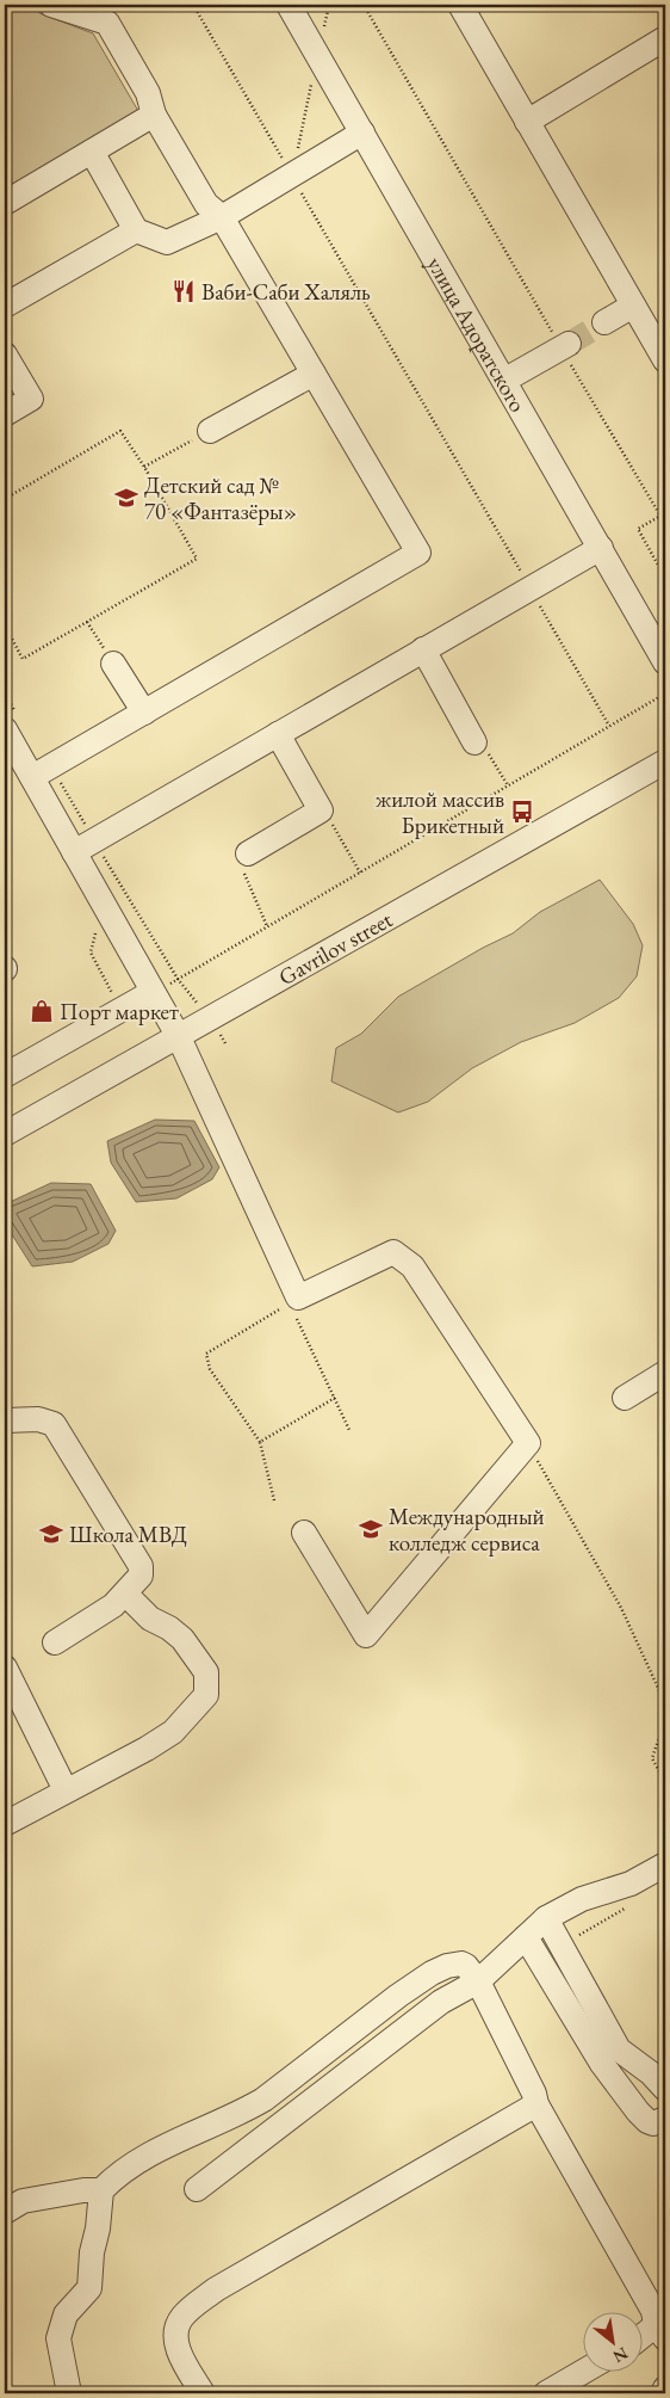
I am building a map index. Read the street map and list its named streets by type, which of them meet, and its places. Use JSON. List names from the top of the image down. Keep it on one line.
{"streets":{"street":["улица Адоратского","Gavrilov street"]},"places":{"restaurant":["Ваби-Саби Халяль"],"school or university":["Детский сад № 70 «Фантазёры»","Международный колледж сервиса","Школа МВД"],"bus stop":["жилой массив Брикетный"],"shop":["Порт маркет"]},"north":"bottom right"}
